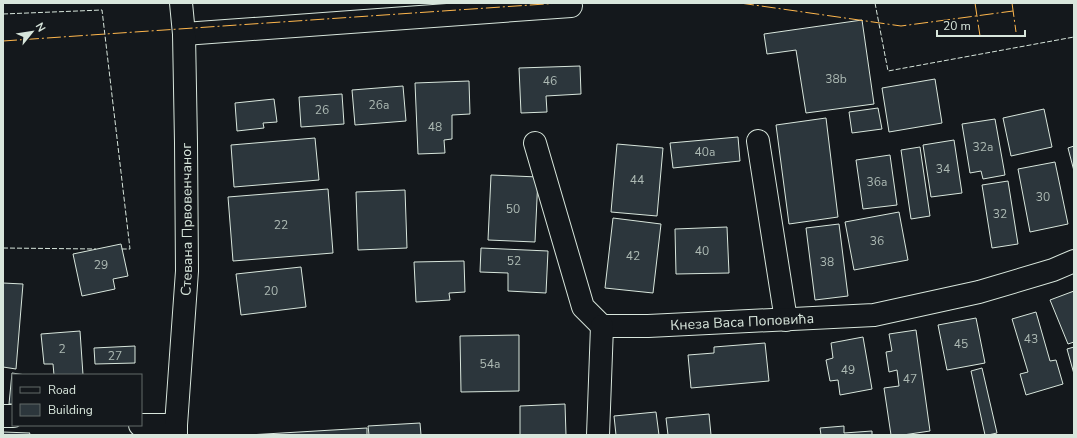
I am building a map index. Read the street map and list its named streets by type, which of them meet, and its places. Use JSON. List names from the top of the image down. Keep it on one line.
{"streets":{"street":["Стевана Првовенчаног","Кнеза Васа Поповића"]},"house_numbers":["38b","46","26a","26","48","32a","40a","34","44","36a","30","50","32","22","36","40","42","52","38","29","20","43","45","2","27","54a","49","47"],"legend":["Road","Building"],"scale_bar":"20 m","north":"top right"}
